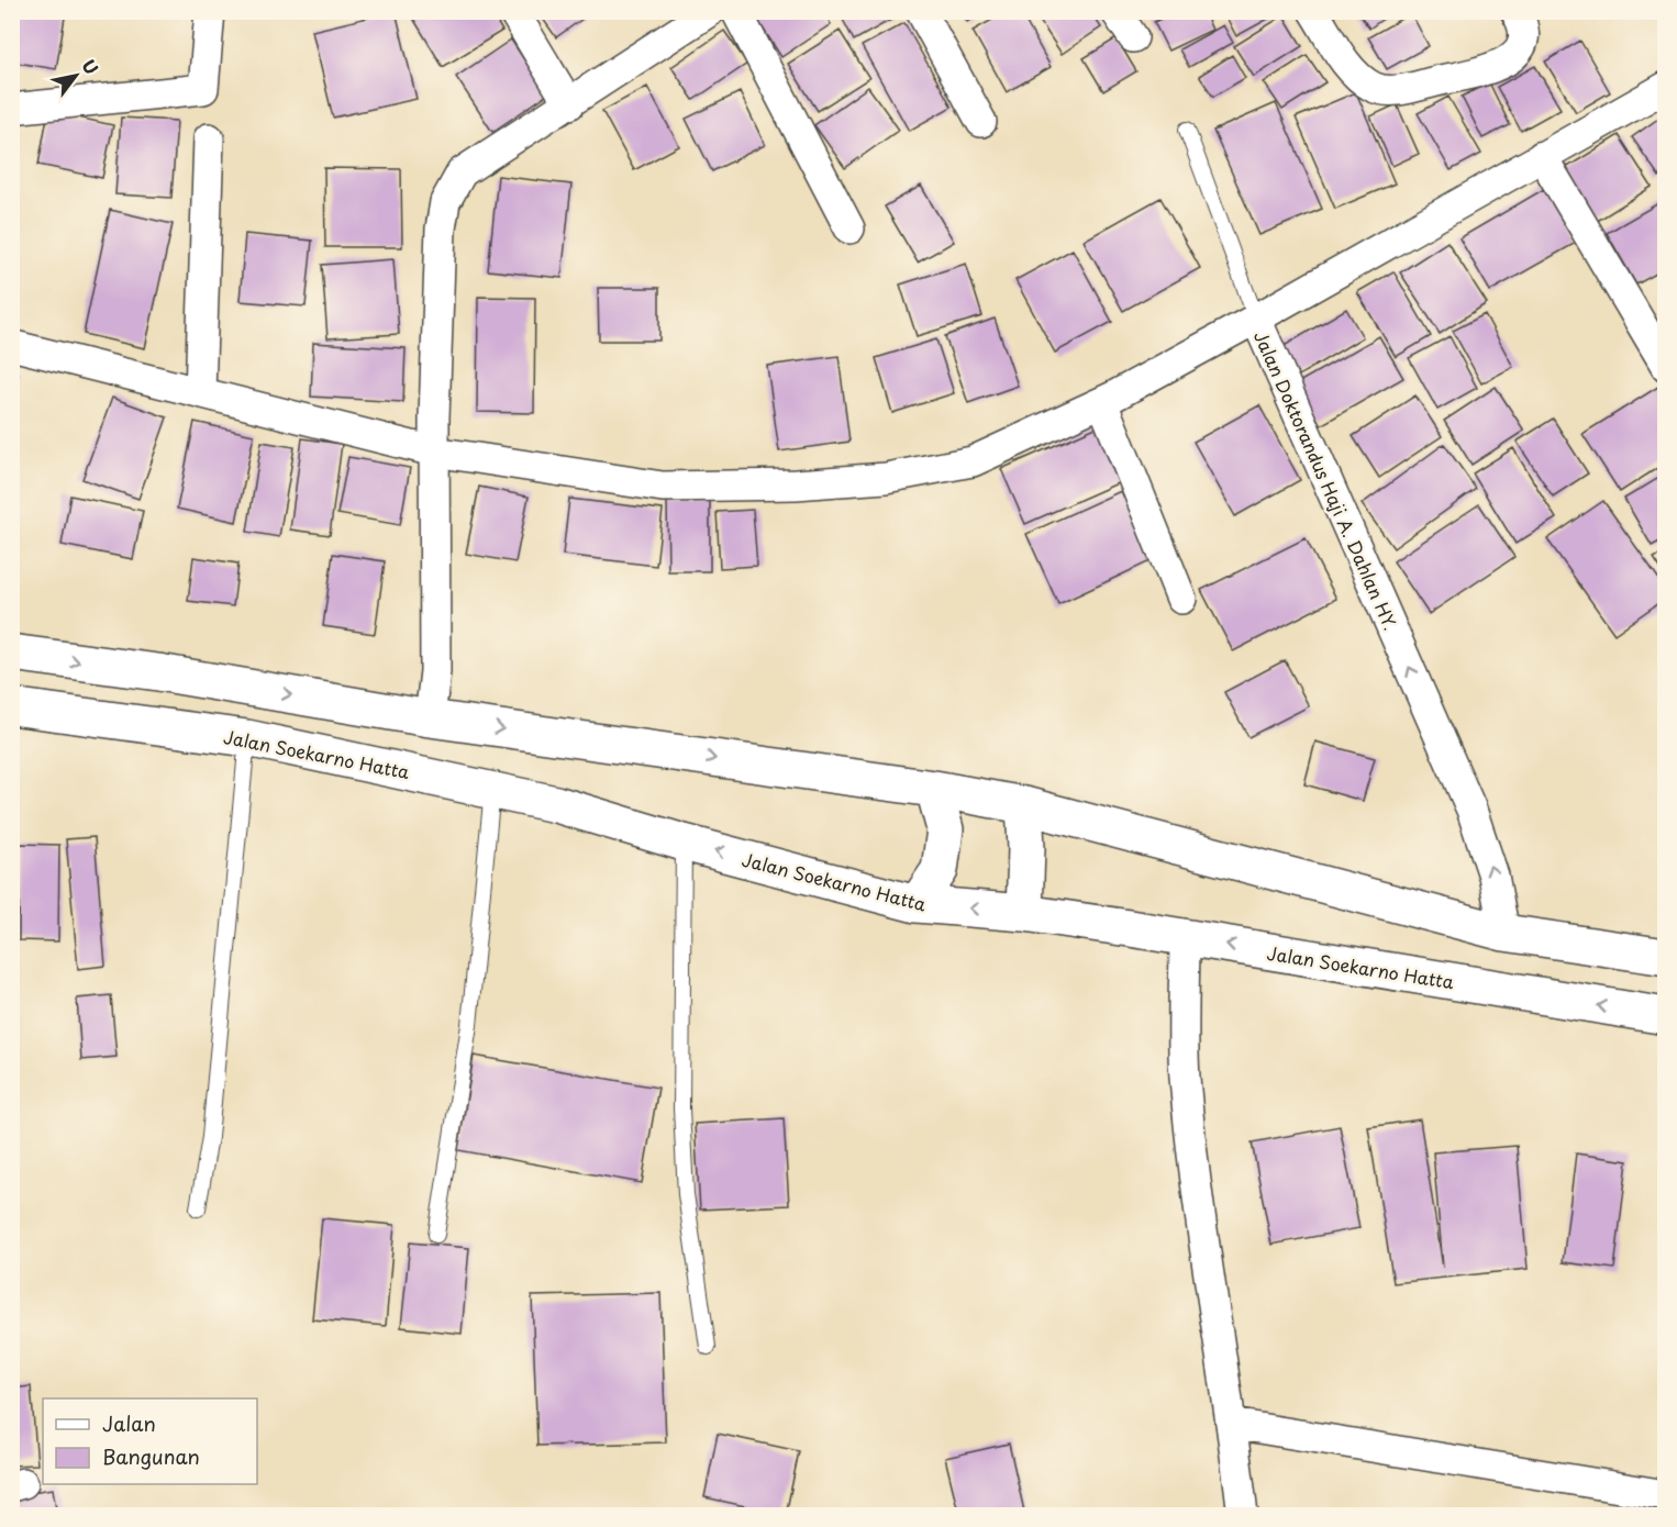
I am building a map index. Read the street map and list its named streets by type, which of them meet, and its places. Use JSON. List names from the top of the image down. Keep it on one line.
{"streets":{"highway":["Jalan Soekarno Hatta"],"street":["Jalan Doktorandus Haji A. Dahlan HY."]},"legend":["Jalan","Bangunan"],"north":"top right"}
